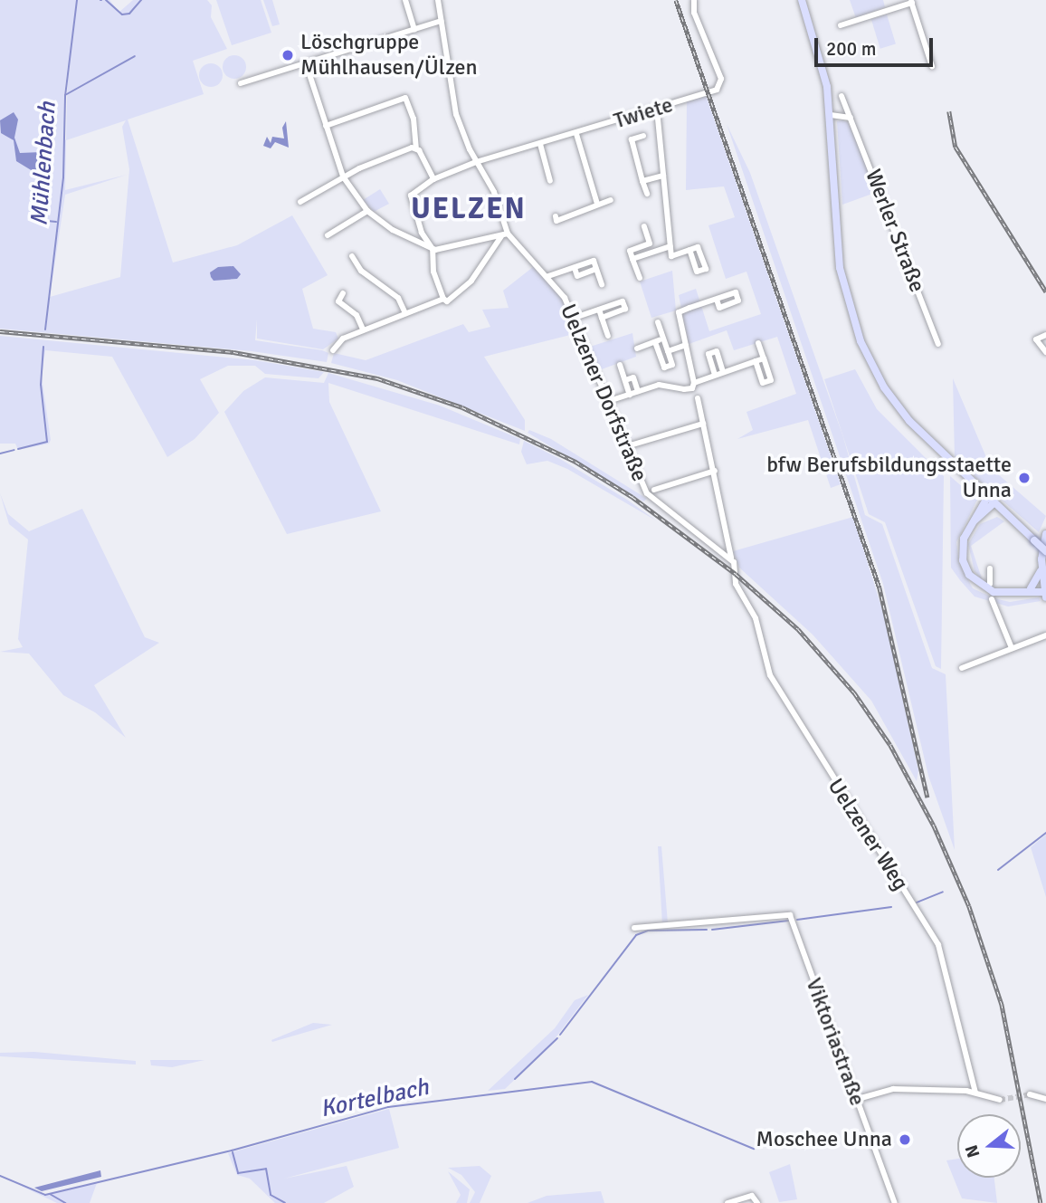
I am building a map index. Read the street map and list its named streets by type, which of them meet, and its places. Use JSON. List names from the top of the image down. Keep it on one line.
{"streets":{"main road":["Werler Straße"],"street":["Twiete","Uelzener Dorfstraße","Uelzener Weg","Viktoriastraße"]},"crossings":[["Twiete","Uelzener Dorfstraße"],["Uelzener Dorfstraße","Uelzener Weg"]],"districts":["UELZEN"],"water":["Mühlenbach","Kortelbach"],"places":["Löschgruppe Mühlhausen/Ülzen","bfw Berufsbildungsstaette Unna","Moschee Unna"],"scale_bar":"200 m","north":"left"}
